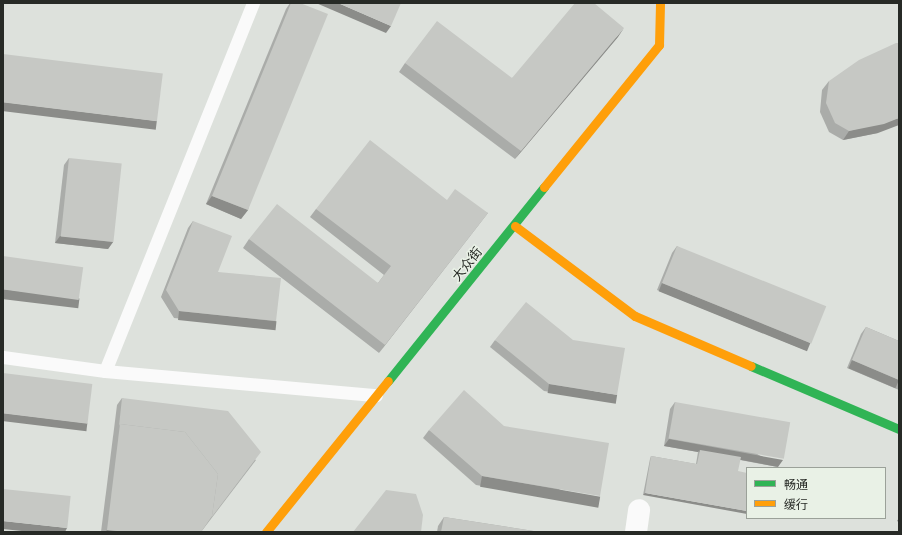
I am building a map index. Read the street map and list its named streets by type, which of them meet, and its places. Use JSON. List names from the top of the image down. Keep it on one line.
{"streets":{"street":["大众街"]},"legend":["畅通","缓行"]}
